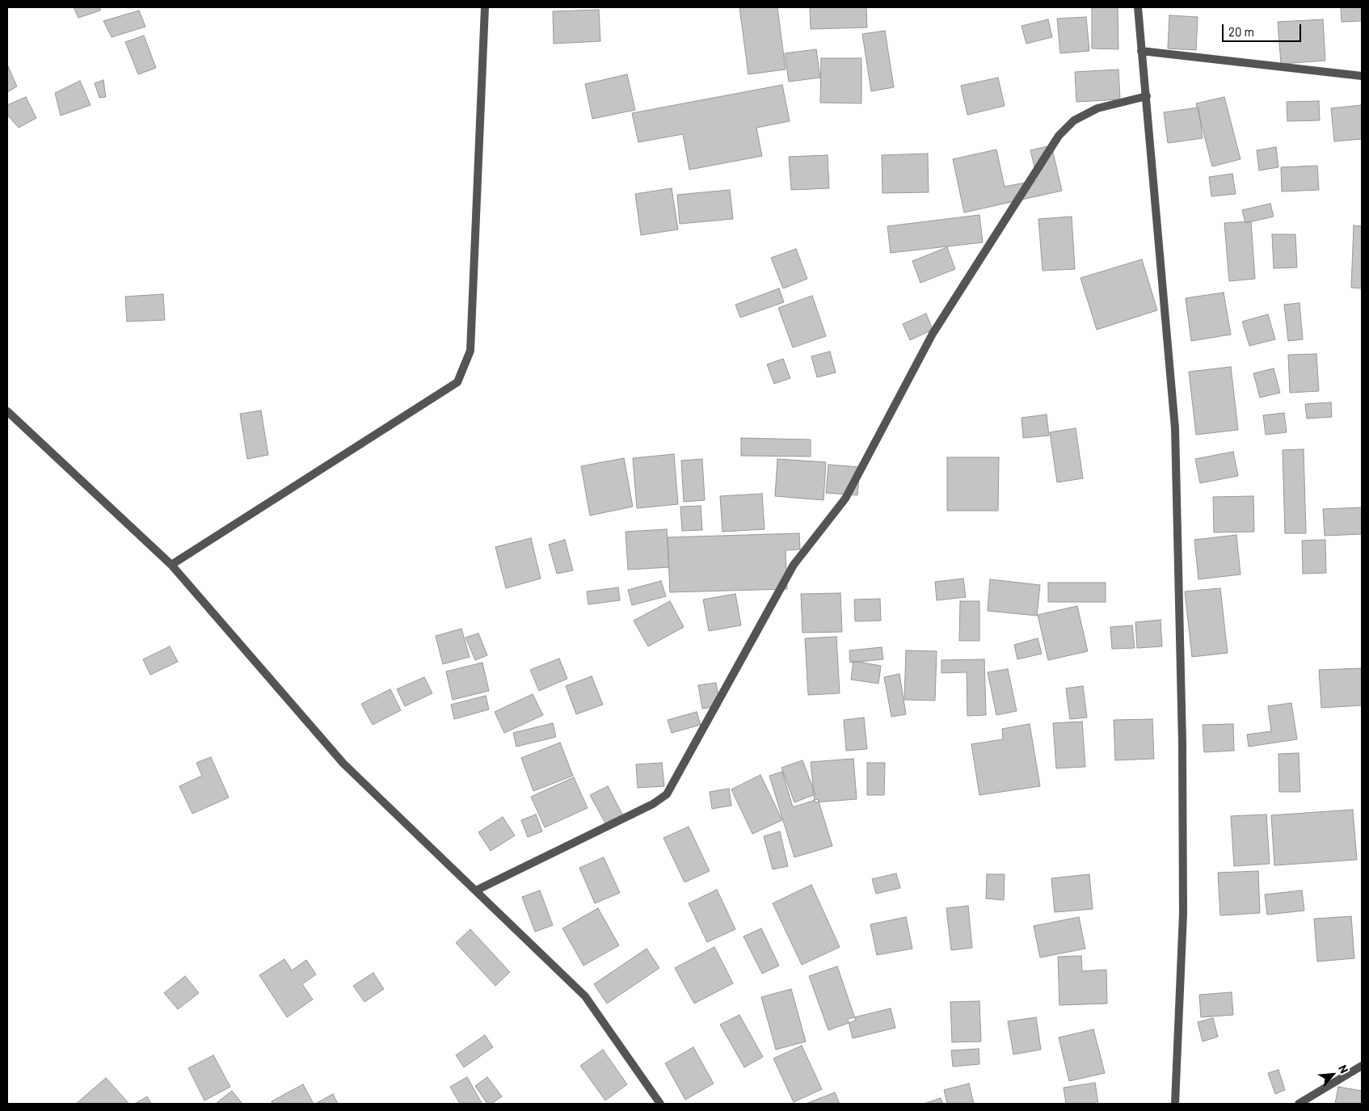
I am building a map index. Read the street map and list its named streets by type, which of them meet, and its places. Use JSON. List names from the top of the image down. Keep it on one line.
{"scale_bar":"20 m","north":"top right"}
